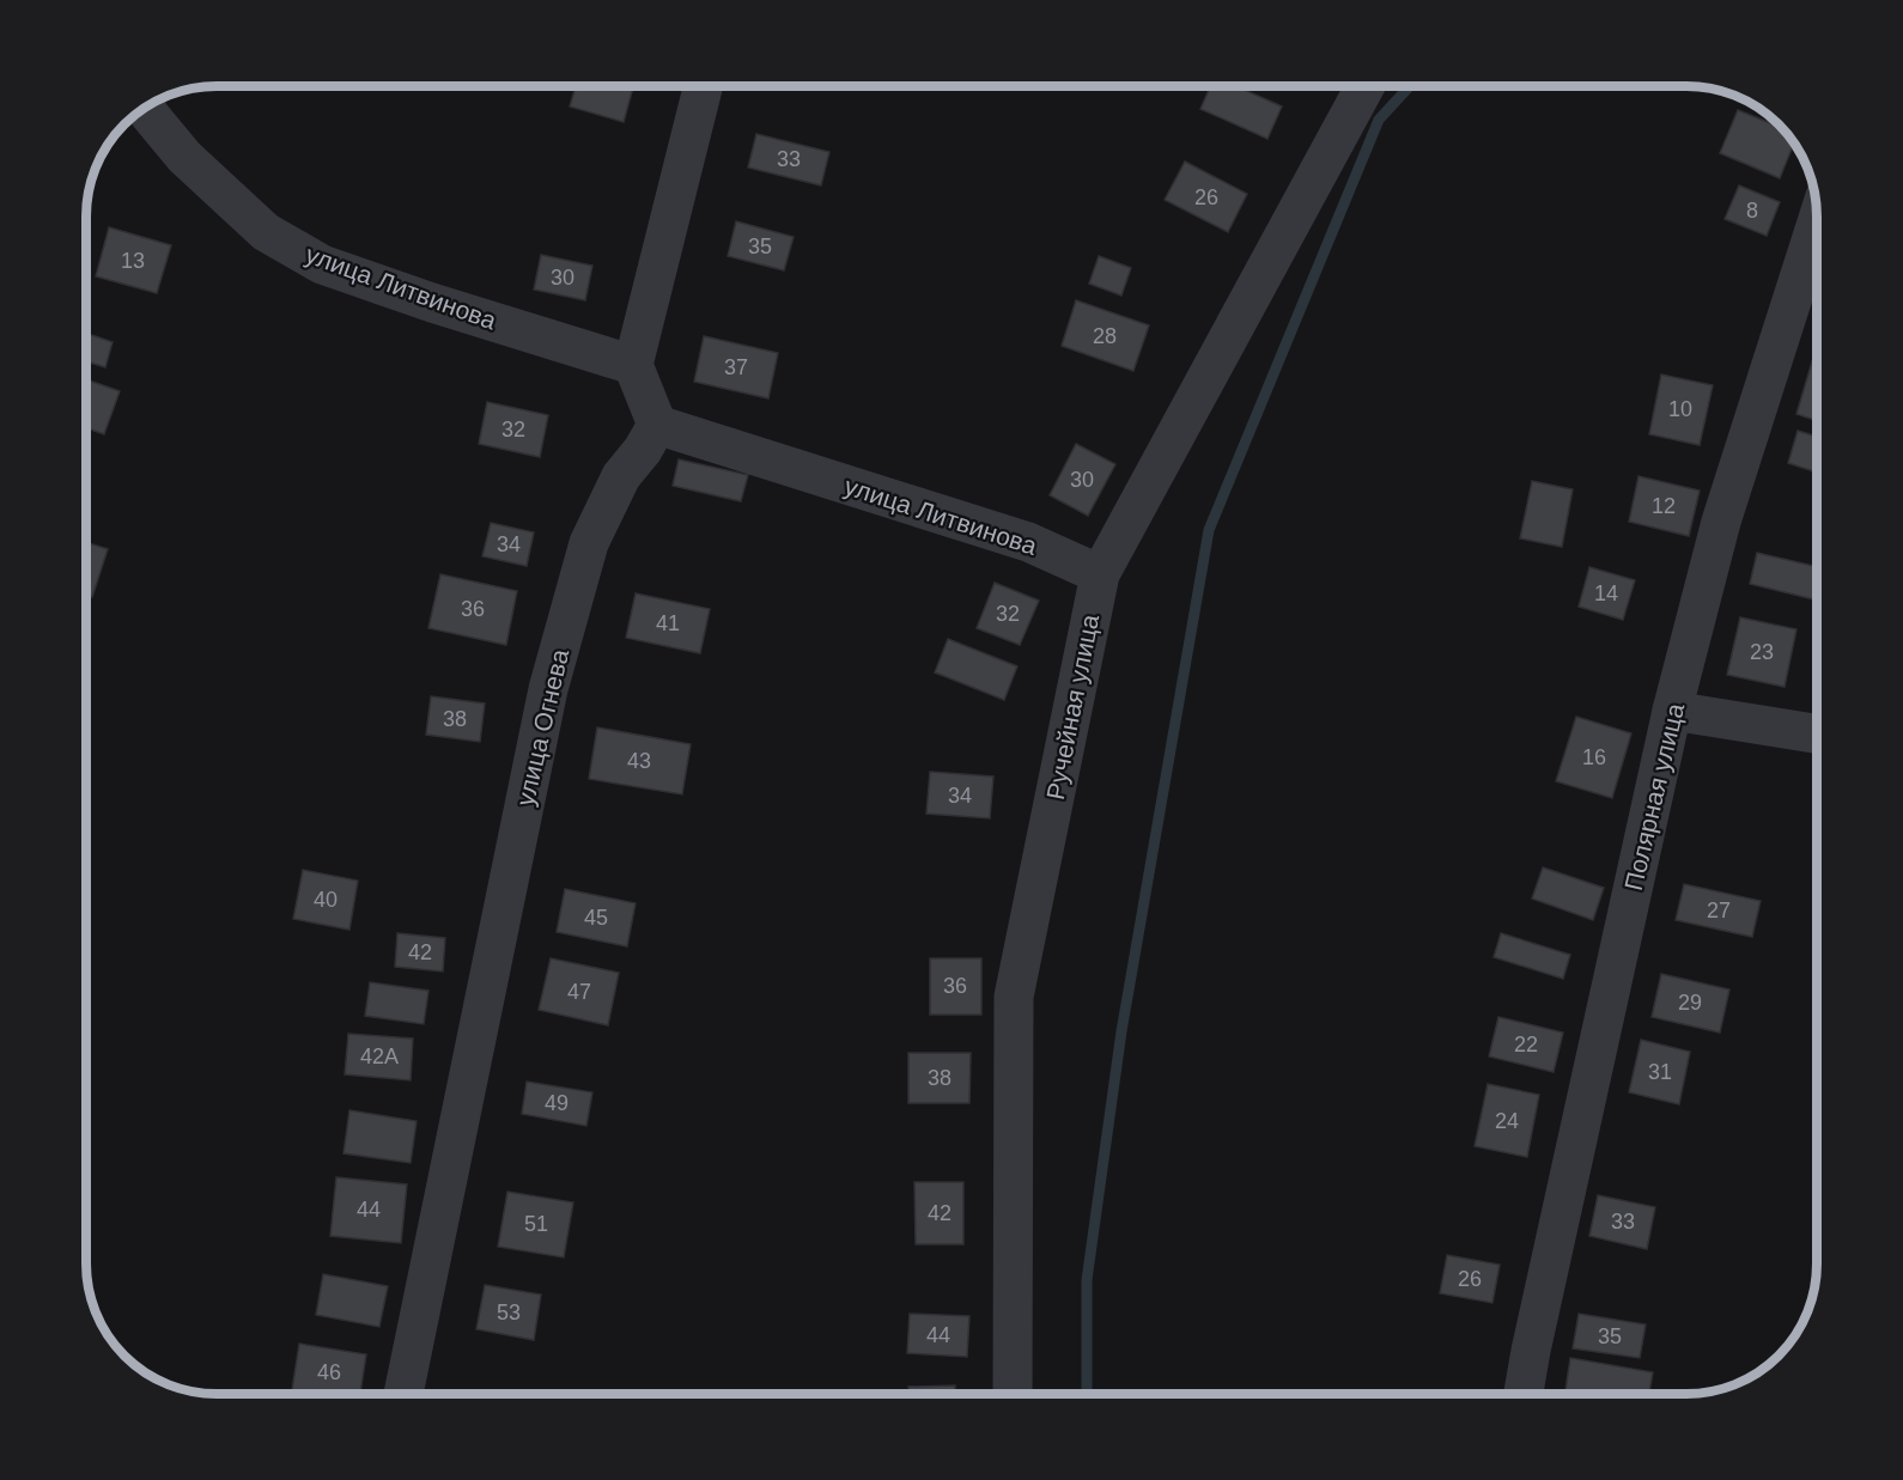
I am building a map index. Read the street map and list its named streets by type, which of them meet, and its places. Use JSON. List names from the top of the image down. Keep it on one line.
{"streets":{"street":["улица Литвинова","Ручейная улица","улица Огнева","Полярная улица"]},"crossings":[["улица Литвинова","Ручейная улица"],["улица Литвинова","улица Огнева"]],"house_numbers":["33","26","8","35","13","30","28","37","10","32","30","12","34","14","36","32","41","23","38","16","43","34","40","27","45","42","36","47","29","22","42А","31","38","49","24","44","42","33","51","26","53","44","35","46"]}
